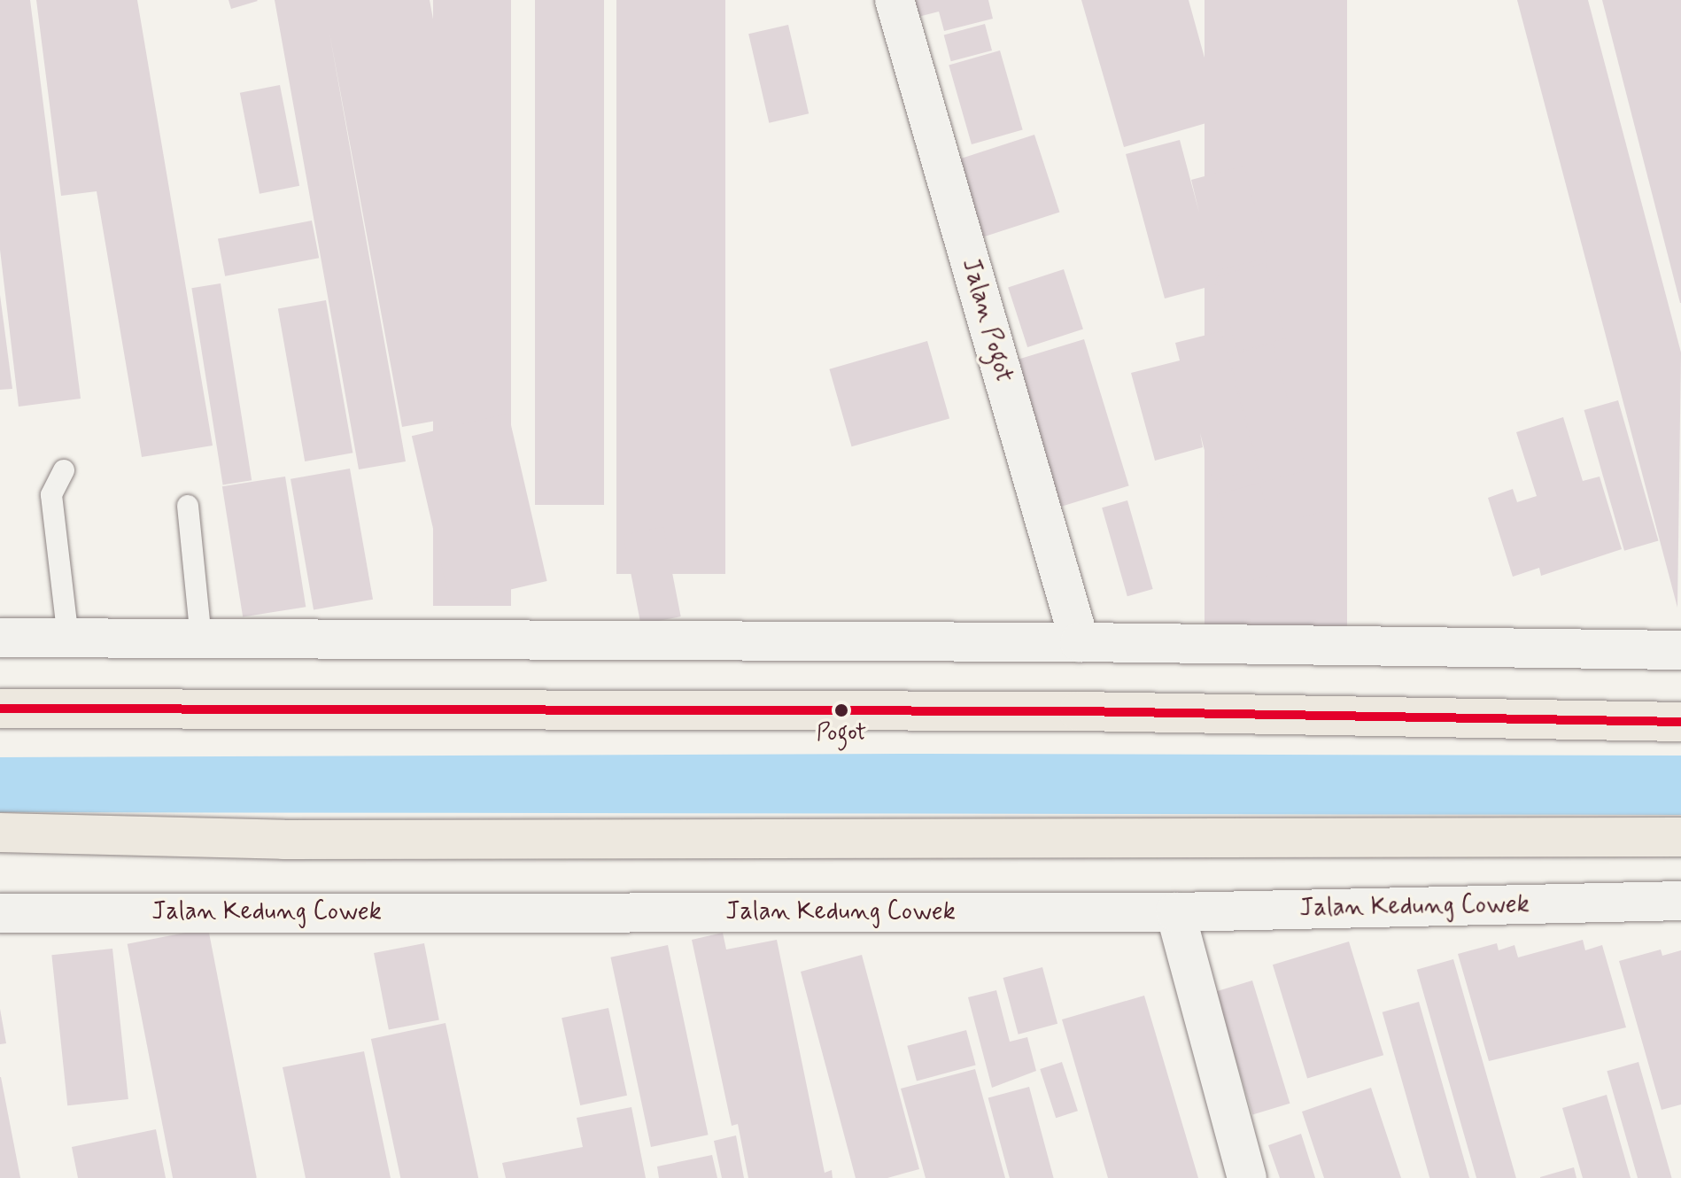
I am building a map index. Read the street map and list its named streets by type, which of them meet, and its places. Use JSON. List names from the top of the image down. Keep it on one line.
{"streets":{"main road":["Jalan Pogot","Jalan Kedung Cowek"]},"places":["Pogot"]}
